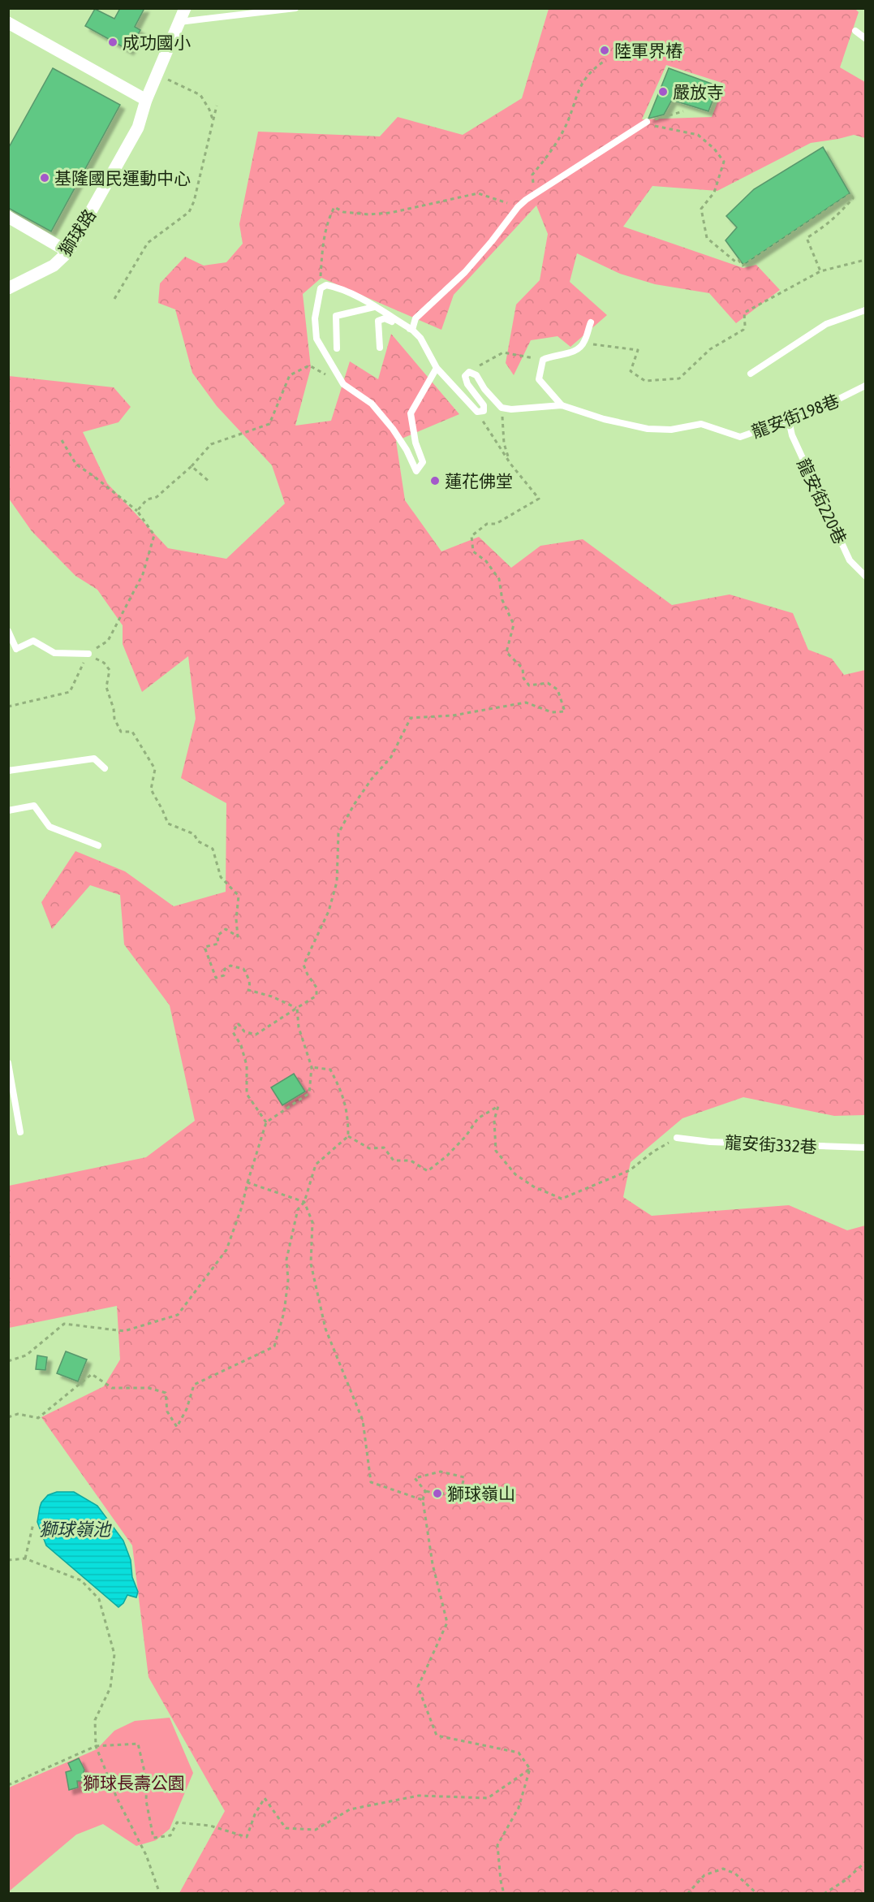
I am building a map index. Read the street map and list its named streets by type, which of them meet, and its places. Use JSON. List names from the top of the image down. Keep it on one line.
{"streets":{"street":["獅球路"],"lane":["龍安街198巷","龍安街220巷","龍安街332巷"]},"crossings":[["龍安街198巷","龍安街220巷"]],"water":["獅球嶺池"],"parks":["獅球長壽公園"],"places":["成功國小","陸軍界樁","嚴放寺","基隆國民運動中心","蓮花佛堂","獅球嶺山"]}
